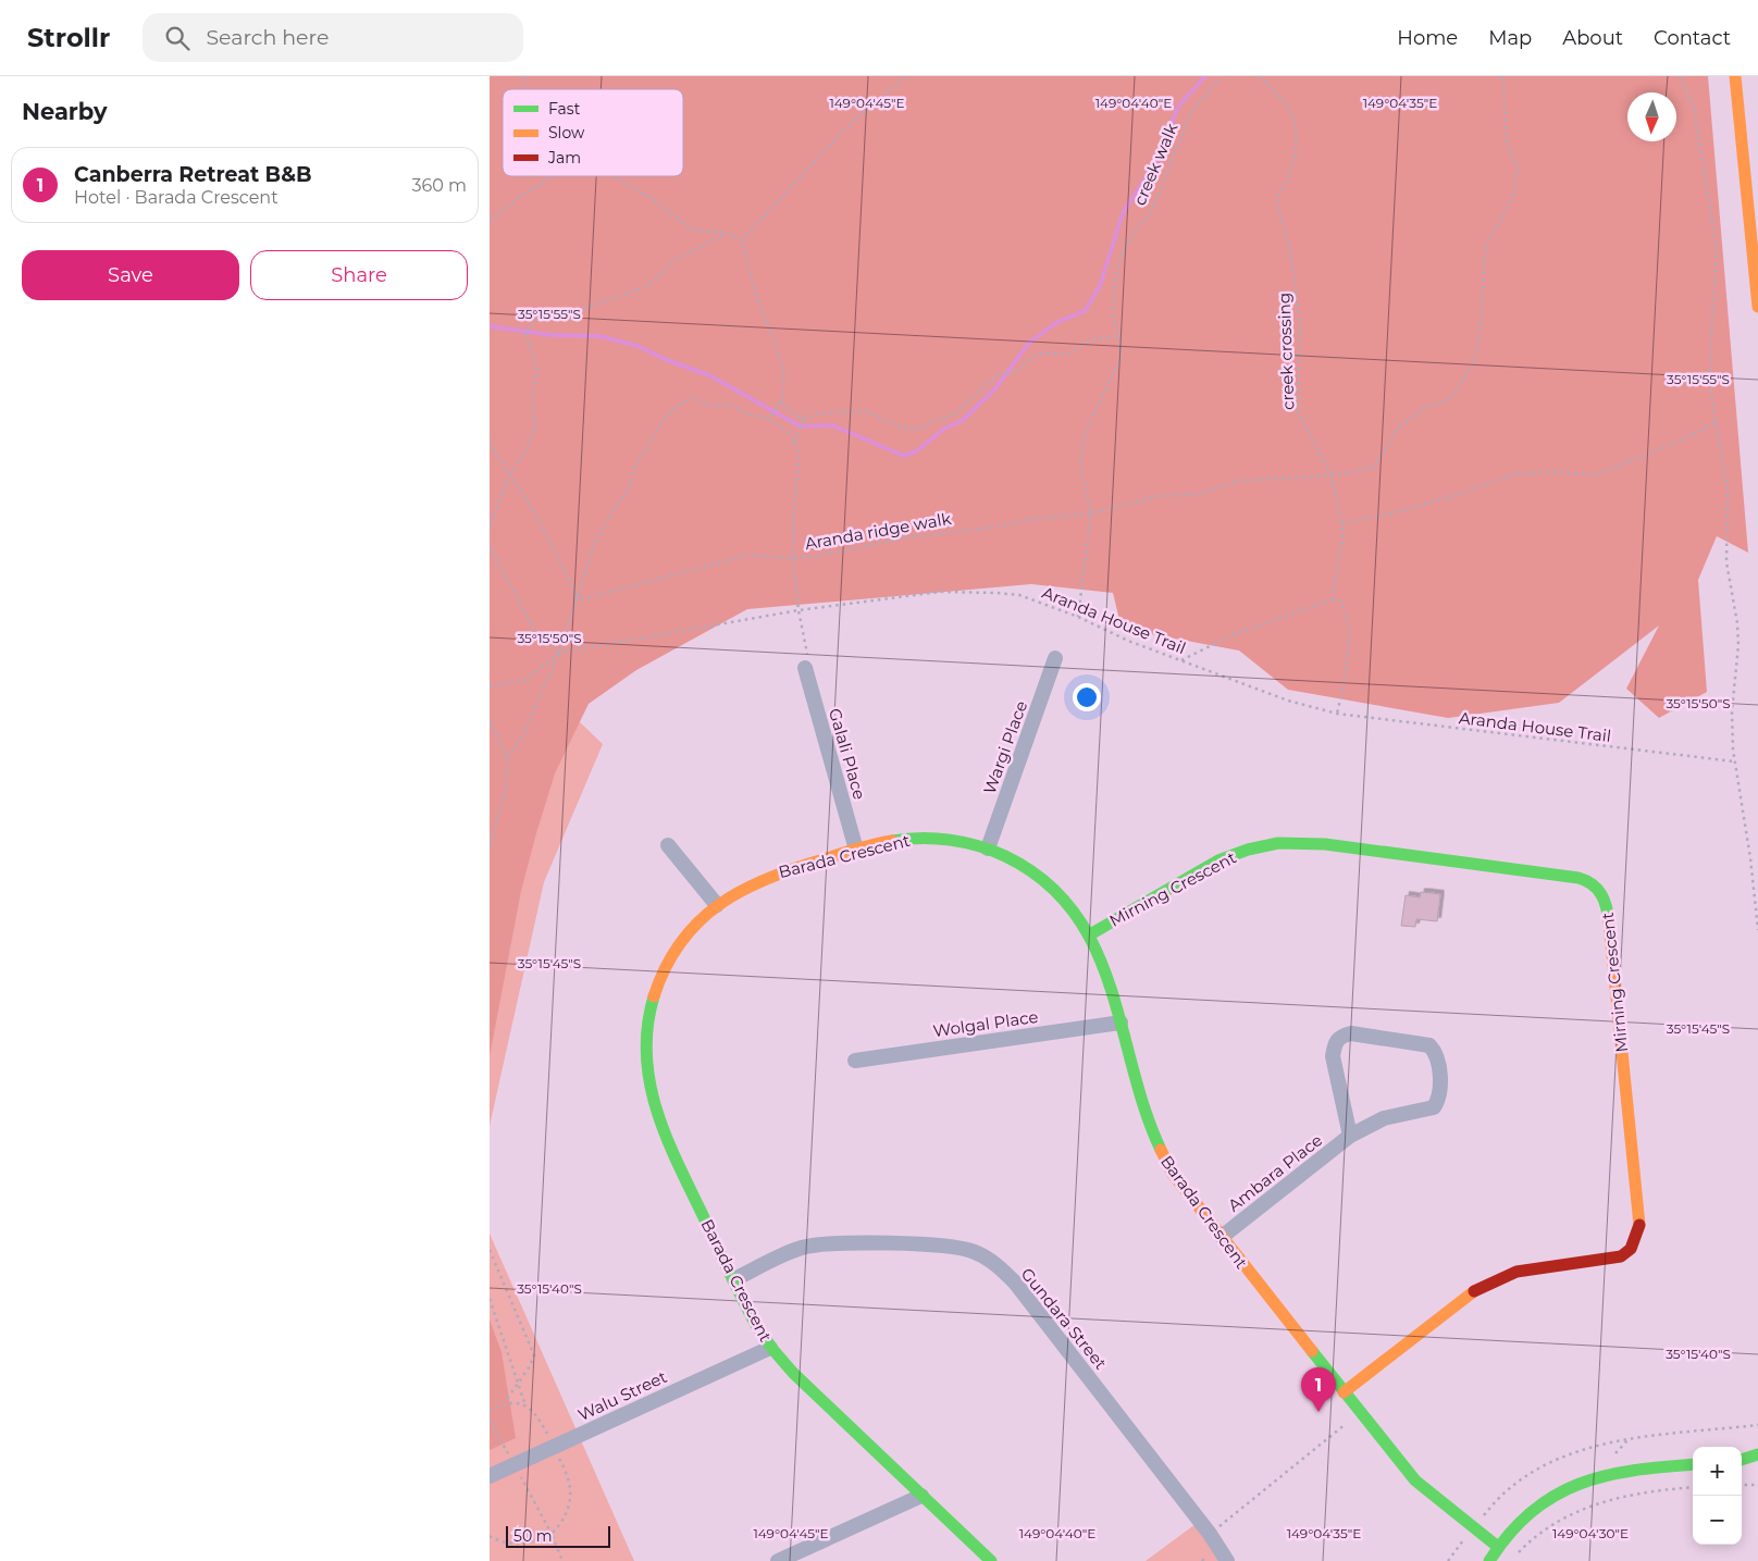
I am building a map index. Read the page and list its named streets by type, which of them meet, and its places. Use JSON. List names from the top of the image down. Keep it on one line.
{"streets":{"street":["Wargi Place","Galali Place","Barada Crescent","Mirning Crescent","Wolgal Place","Ambara Place","Gundara Street","Walu Street"],"path":["creek walk","creek crossing","Aranda ridge walk","Aranda House Trail"]},"crossings":[["creek walk","Aranda ridge walk"],["creek walk","Aranda House Trail"],["creek crossing","Aranda ridge walk"],["Wargi Place","Barada Crescent"],["Galali Place","Barada Crescent"],["Barada Crescent","Mirning Crescent"],["Barada Crescent","Wolgal Place"],["Barada Crescent","Ambara Place"],["Barada Crescent","Gundara Street"],["Barada Crescent","Walu Street"]],"legend":["Fast","Slow","Jam"],"scale_bar":"50 m","north":"bottom","page":{"header":"Strollr","search":"Search here","nav":["Home","Map","About","Contact"],"heading":"Nearby","list":[{"mark":"1","name":"Canberra Retreat B&B","note":"Hotel · Barada Crescent","value":"360 m"}],"buttons":["Save","Share"],"pins":"1","map_buttons":["+","−"],"scale":"50 m"},"coordinates":["149°04'45\"E","149°04'40\"E","149°04'35\"E","35°15'55\"S","35°15'50\"S","35°15'45\"S","35°15'40\"S","149°04'30\"E"]}
